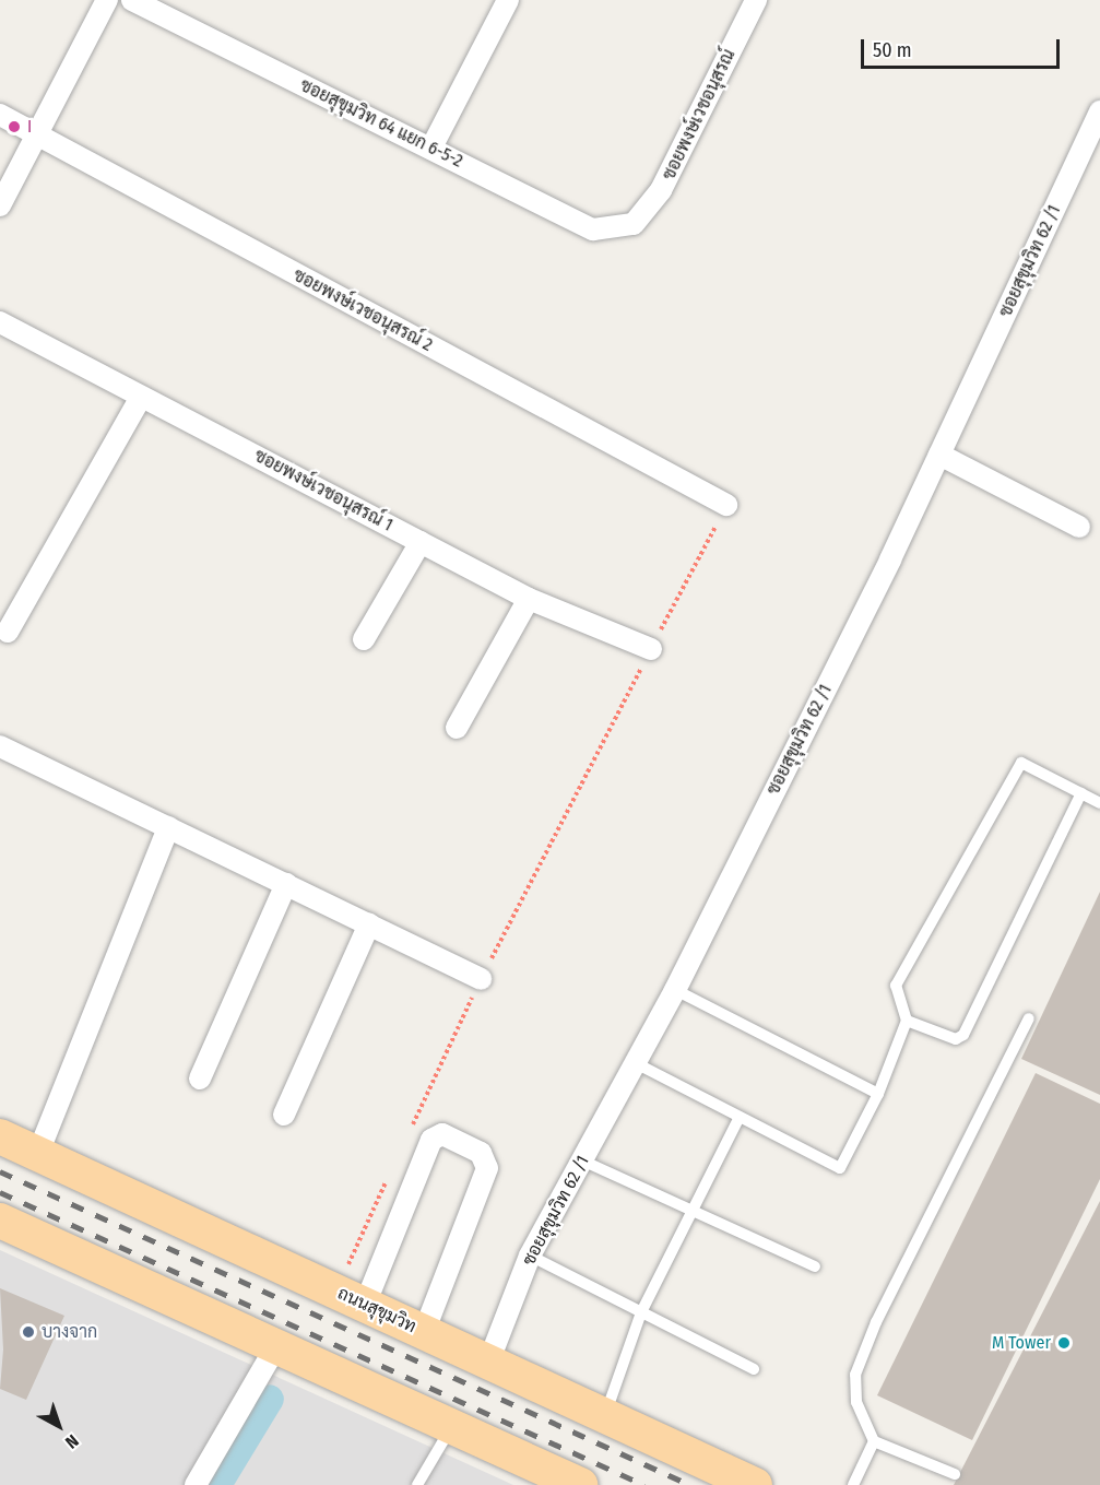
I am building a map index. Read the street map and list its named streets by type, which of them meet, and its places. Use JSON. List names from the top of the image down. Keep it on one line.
{"streets":{"main road":["ถนนสุขุมวิท"],"street":["ซอยพงษ์เวชอนุสรณ์","ซอยสุขุมวิท 64 แยก 6-5-2","ซอยสุขุมวิท 62 /1","ซอยพงษ์เวชอนุสรณ์ 2","ซอยพงษ์เวชอนุสรณ์ 1"]},"crossings":[["ซอยพงษ์เวชอนุสรณ์","ซอยสุขุมวิท 64 แยก 6-5-2"],["ซอยสุขุมวิท 62 /1","ถนนสุขุมวิท"]],"places":["I","บางจาก","M Tower"],"scale_bar":"50 m","north":"bottom right"}
